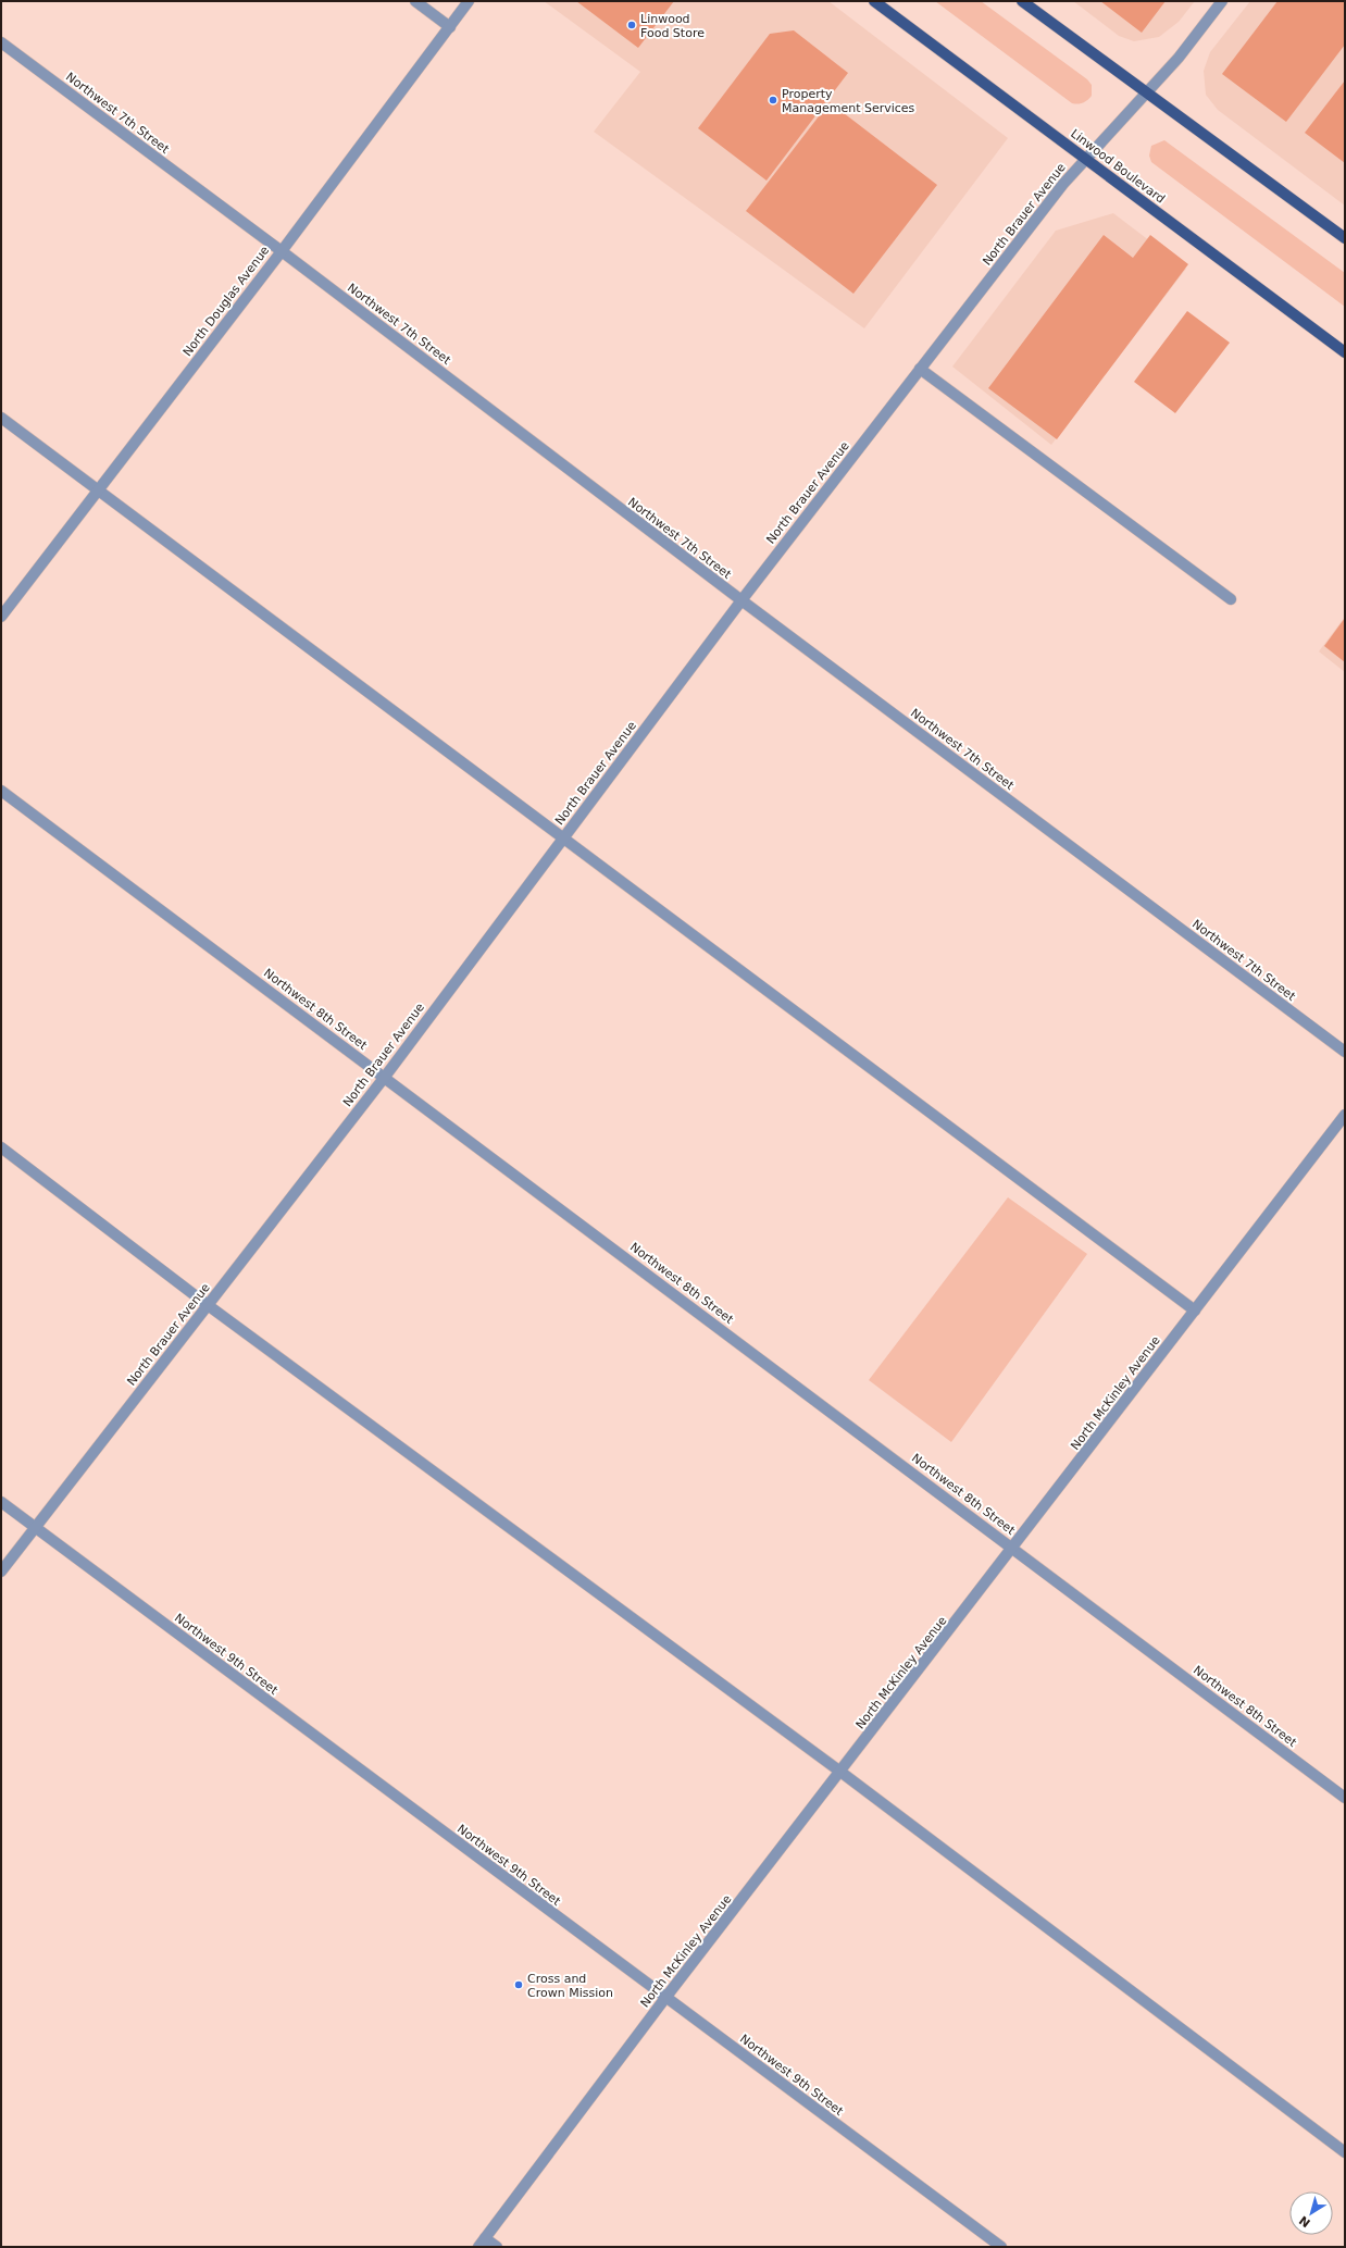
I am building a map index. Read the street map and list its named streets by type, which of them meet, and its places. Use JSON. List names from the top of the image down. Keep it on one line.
{"streets":{"main road":["Linwood Boulevard"],"street":["Northwest 7th Street","North Brauer Avenue","North Douglas Avenue","Northwest 8th Street","North McKinley Avenue","Northwest 9th Street"]},"crossings":[["Northwest 7th Street","North Brauer Avenue"],["Northwest 7th Street","North Douglas Avenue"],["Linwood Boulevard","North Brauer Avenue"],["North Brauer Avenue","Northwest 8th Street"],["North Brauer Avenue","Northwest 9th Street"],["Northwest 8th Street","North McKinley Avenue"],["North McKinley Avenue","Northwest 9th Street"]],"places":["Linwood Food Store","Property Management Services","Cross and Crown Mission"],"north":"bottom left"}
